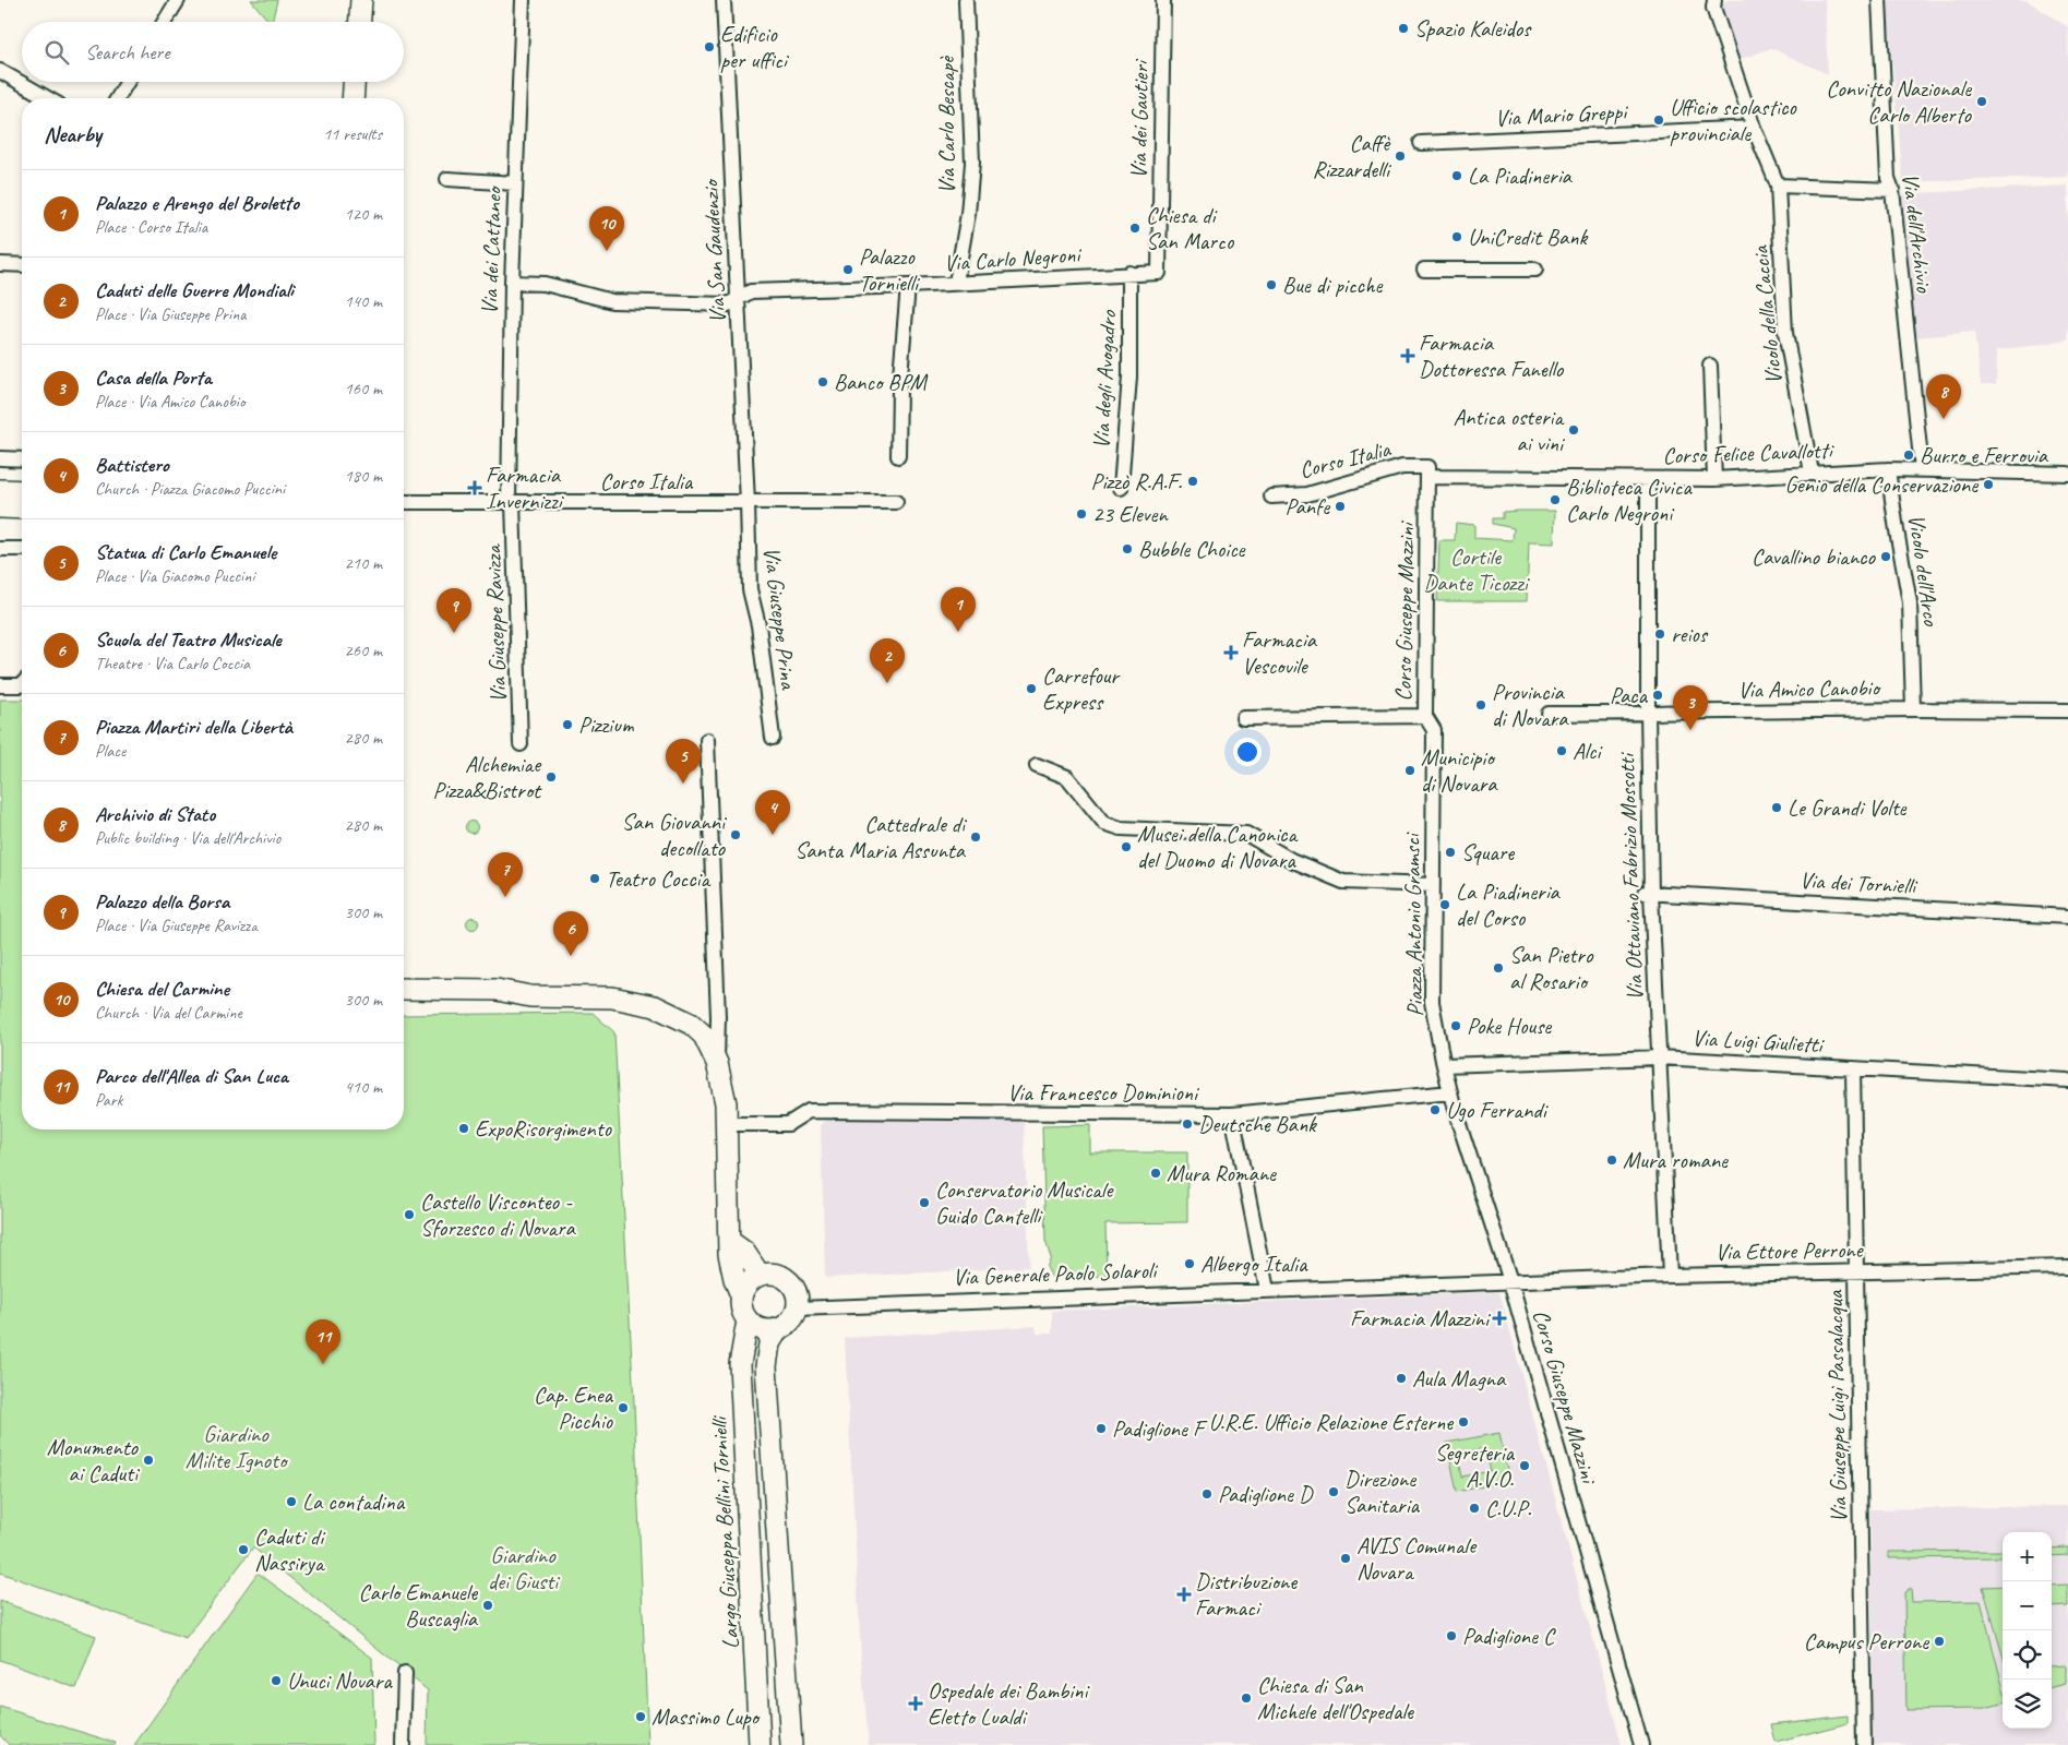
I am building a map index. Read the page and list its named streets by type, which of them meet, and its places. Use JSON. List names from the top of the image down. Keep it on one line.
{"streets":{"street":["Via Mario Greppi","Via dei Gautieri","Via Carlo Bescapè","Via dell'Archivio","Via dei Cattaneo","Via San Gaudenzio","Via Carlo Negroni","Vicolo della Caccia","Via degli Avogadro","Corso Felice Cavallotti","Corso Italia","Vicolo dell'Arco","Corso Giuseppe Mazzini","Via Giuseppe Prina","Via Giuseppe Ravizza","Via Amico Canobio","Via Ottaviano Fabrizio Mossotti","Via dei Tornielli","Piazza Antonio Gramsci","Via Luigi Giulietti","Via Francesco Dominioni","Via Ettore Perrone","Via Generale Paolo Solaroli","Via Giuseppe Luigi Passalacqua","Largo Giuseppa Bellini Tornielli"]},"crossings":[["Via dei Gautieri","Via Carlo Negroni"],["Via Carlo Bescapè","Via Carlo Negroni"],["Via dell'Archivio","Corso Felice Cavallotti"],["Via dei Cattaneo","Via Carlo Negroni"],["Via dei Cattaneo","Corso Italia"],["Via dei Cattaneo","Via Giuseppe Ravizza"],["Via San Gaudenzio","Via Carlo Negroni"],["Via San Gaudenzio","Corso Italia"],["Via San Gaudenzio","Via Giuseppe Prina"],["Via Carlo Negroni","Via degli Avogadro"],["Vicolo della Caccia","Corso Felice Cavallotti"],["Corso Felice Cavallotti","Corso Italia"],["Corso Felice Cavallotti","Vicolo dell'Arco"],["Corso Felice Cavallotti","Corso Giuseppe Mazzini"],["Corso Felice Cavallotti","Via Ottaviano Fabrizio Mossotti"],["Corso Italia","Corso Giuseppe Mazzini"],["Corso Italia","Via Giuseppe Prina"],["Corso Italia","Via Giuseppe Ravizza"],["Vicolo dell'Arco","Via Amico Canobio"],["Corso Giuseppe Mazzini","Piazza Antonio Gramsci"],["Corso Giuseppe Mazzini","Via Luigi Giulietti"],["Corso Giuseppe Mazzini","Via Francesco Dominioni"],["Corso Giuseppe Mazzini","Via Ettore Perrone"],["Corso Giuseppe Mazzini","Via Generale Paolo Solaroli"],["Via Amico Canobio","Via Ottaviano Fabrizio Mossotti"],["Via Ottaviano Fabrizio Mossotti","Via dei Tornielli"],["Via Ottaviano Fabrizio Mossotti","Via Luigi Giulietti"],["Via Ottaviano Fabrizio Mossotti","Via Ettore Perrone"],["Piazza Antonio Gramsci","Via Luigi Giulietti"],["Via Luigi Giulietti","Via Giuseppe Luigi Passalacqua"],["Via Ettore Perrone","Via Generale Paolo Solaroli"],["Via Ettore Perrone","Via Giuseppe Luigi Passalacqua"],["Via Generale Paolo Solaroli","Largo Giuseppa Bellini Tornielli"]],"parks":["Cortile Dante Ticozzi","Giardino Milite Ignoto","Giardino dei Giusti"],"places":{"other":["Spazio Kaleidos","Edificio per uffici","Convitto Nazionale Carlo Alberto","Ufficio scolastico provinciale","Caffè Rizzardelli","La Piadineria","Chiesa di San Marco","UniCredit Bank","Palazzo Tornielli","Bue di picche","Banco BPM","Antica osteria ai vini","Burro e Ferrovia","Pizzò R.A.F.","Genio della Conservazione","Biblioteca Civica Carlo Negroni","Panfe","23 Eleven","Bubble Choice","Cavallino bianco","reios","Carrefour Express","Paca","Provincia di Novara","Pizzium","Alci","Municipio di Novara","Alchemiae Pizza&Bistrot","Le Grandi Volte","San Giovanni decollato","Cattedrale di Santa Maria Assunta","Musei della Canonica del Duomo di Novara","Square","Teatro Coccia","La Piadineria del Corso","San Pietro al Rosario","Poke House","Ugo Ferrandi","Deutsche Bank","ExpoRisorgimento","Mura romane","Mura Romane","Conservatorio Musicale Guido Cantelli","Castello Visconteo - Sforzesco di Novara","Albergo Italia","Aula Magna","Cap. Enea Picchio","U.R.E. Ufficio Relazione Esterne","Padiglione F","Monumento ai Caduti","Segreteria A.V.O.","Direzione Sanitaria","Padiglione D","La contadina","C.U.P.","Caduti di Nassirya","AVIS Comunale Novara","Carlo Emanuele Buscaglia","Padiglione C","Campus Perrone","Unuci Novara","Chiesa di San Michele dell'Ospedale","Massimo Lupo"],"health":["Farmacia Dottoressa Fanello","Farmacia Invernizzi","Farmacia Vescovile","Farmacia Mazzini","Distribuzione Farmaci","Ospedale dei Bambini Eletto Lualdi"]},"page":{"search":"Search here","heading":["Nearby","11 results"],"list":[{"mark":"1","name":"Palazzo e Arengo del Broletto","note":"Place · Corso Italia","value":"120 m"},{"mark":"2","name":"Caduti delle Guerre Mondiali","note":"Place · Via Giuseppe Prina","value":"140 m"},{"mark":"3","name":"Casa della Porta","note":"Place · Via Amico Canobio","value":"160 m"},{"mark":"4","name":"Battistero","note":"Church · Piazza Giacomo Puccini","value":"180 m"},{"mark":"5","name":"Statua di Carlo Emanuele","note":"Place · Via Giacomo Puccini","value":"210 m"},{"mark":"6","name":"Scuola del Teatro Musicale","note":"Theatre · Via Carlo Coccia","value":"260 m"},{"mark":"7","name":"Piazza Martiri della Libertà","note":"Place","value":"280 m"},{"mark":"8","name":"Archivio di Stato","note":"Public building · Via dell'Archivio","value":"280 m"},{"mark":"9","name":"Palazzo della Borsa","note":"Place · Via Giuseppe Ravizza","value":"300 m"},{"mark":"10","name":"Chiesa del Carmine","note":"Church · Via del Carmine","value":"300 m"},{"mark":"11","name":"Parco dell'Allea di San Luca","note":"Park","value":"410 m"}],"pins":["10","8","1","9","2","3","5","4","7","6","11"],"map_buttons":["+","−"]}}
